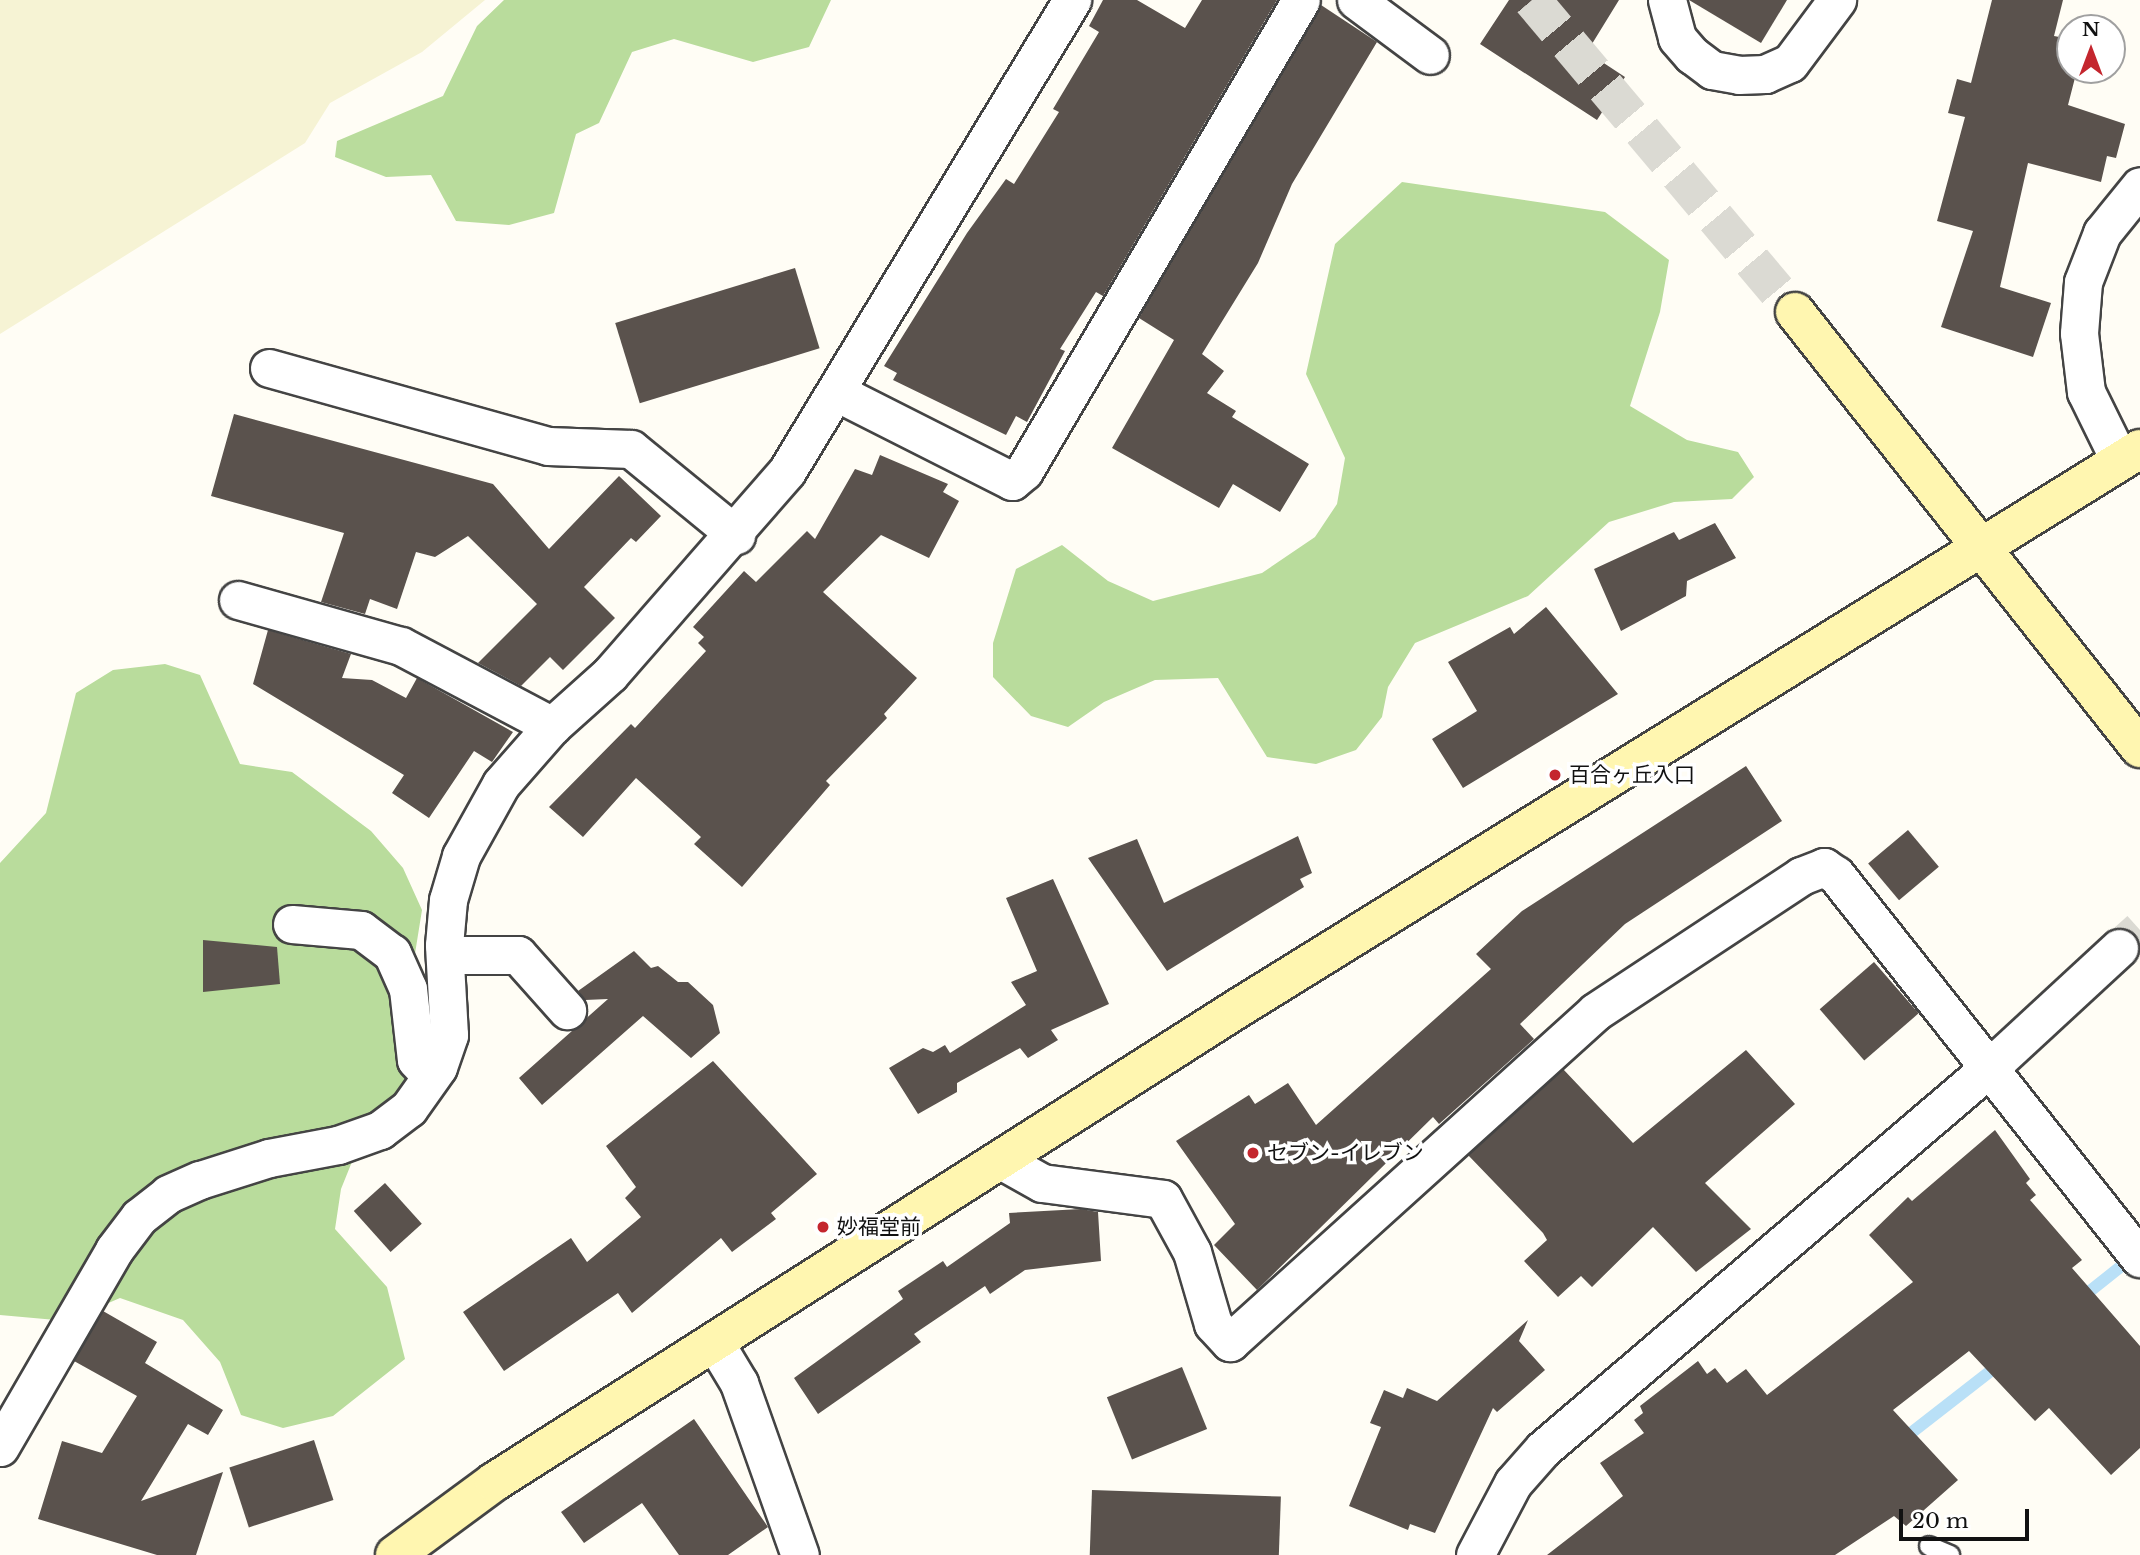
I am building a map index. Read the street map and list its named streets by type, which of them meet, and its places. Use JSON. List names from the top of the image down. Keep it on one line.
{"places":["百合ヶ丘入口","セブン-イレブン","妙福堂前"],"scale_bar":"20 m","north":"top"}
